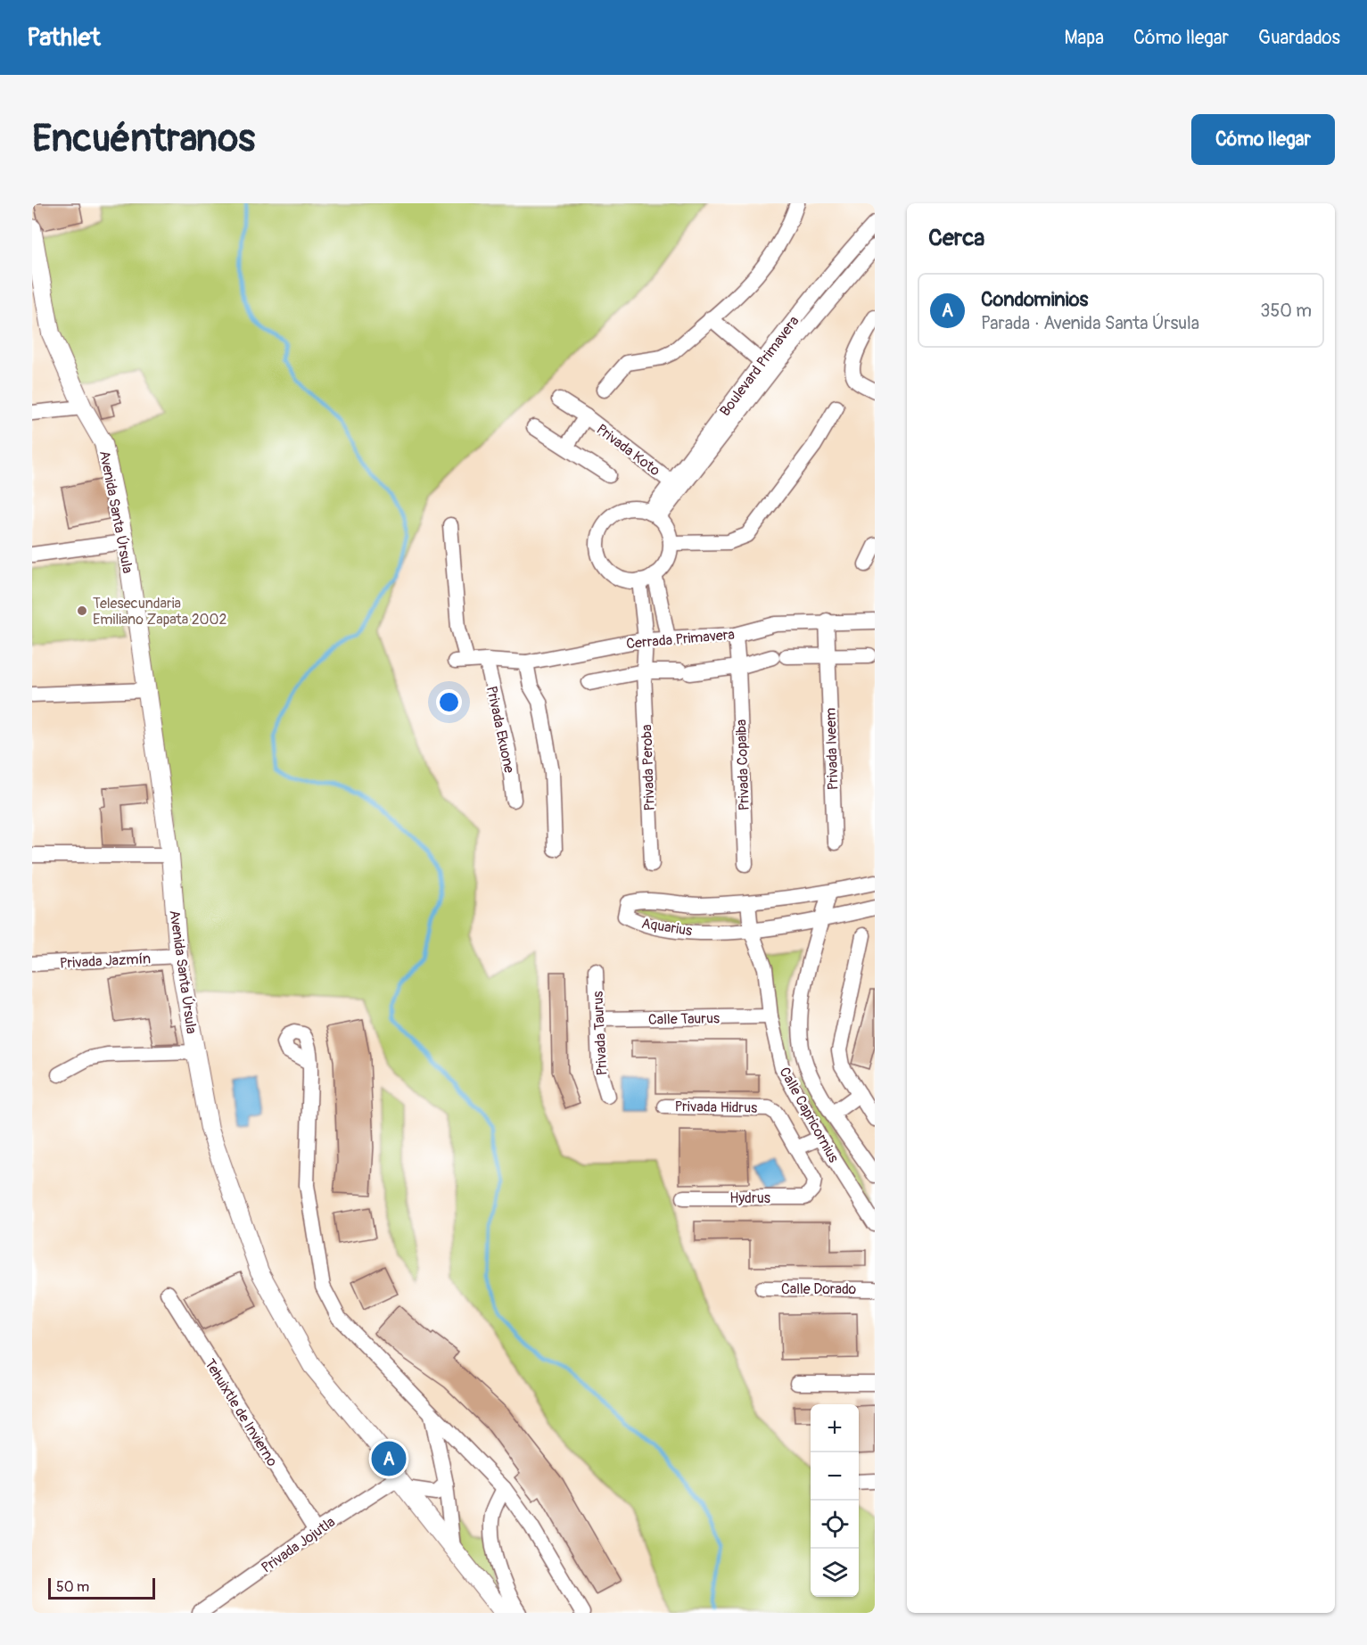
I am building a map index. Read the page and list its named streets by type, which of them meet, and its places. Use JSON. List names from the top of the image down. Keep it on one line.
{"streets":{"street":["Boulevard Primavera","Privada Koto","Avenida Santa Úrsula","Cerrada Primavera","Privada Ekuone","Privada Iveem","Privada Copaiba","Privada Peroba","Aquarius","Privada Jazmín","Calle Taurus","Privada Taurus","Privada Hidrus","Calle Capricornius","Hydrus","Calle Dorado","Tehuixtle de Invierno","Privada Jojutla"]},"crossings":[["Boulevard Primavera","Privada Koto"],["Avenida Santa Úrsula","Privada Jazmín"],["Avenida Santa Úrsula","Privada Jojutla"],["Cerrada Primavera","Privada Ekuone"],["Cerrada Primavera","Privada Iveem"],["Cerrada Primavera","Privada Copaiba"],["Cerrada Primavera","Privada Peroba"],["Aquarius","Calle Capricornius"],["Calle Taurus","Privada Taurus"],["Calle Taurus","Calle Capricornius"],["Privada Hidrus","Hydrus"],["Tehuixtle de Invierno","Privada Jojutla"]],"places":["Telesecundaria Emiliano Zapata 2002"],"scale_bar":"50 m","page":{"header":"Pathlet","nav":["Mapa","Cómo llegar","Guardados"],"buttons":"Cómo llegar","title":"Encuéntranos","heading":"Cerca","list":[{"mark":"A","name":"Condominios","note":"Parada · Avenida Santa Úrsula","value":"350 m"}],"map_buttons":["+","−"],"pins":"A","scale":"50 m"}}
